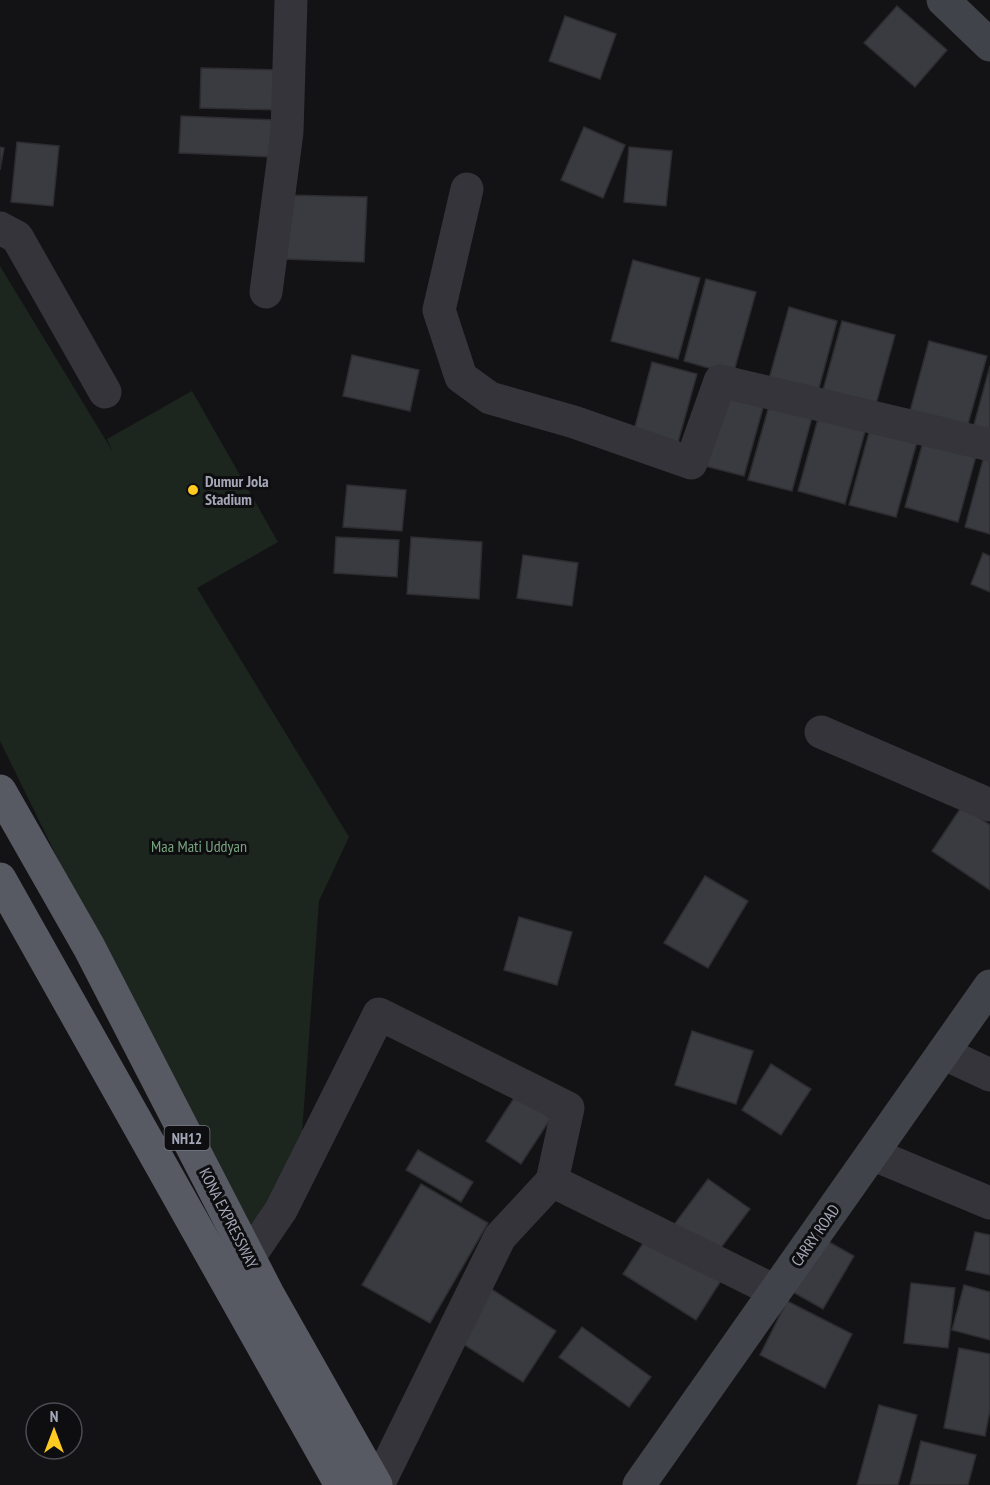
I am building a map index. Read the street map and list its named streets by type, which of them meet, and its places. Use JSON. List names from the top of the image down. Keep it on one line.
{"streets":{"highway":["NH12","KONA EXPRESSWAY"],"main road":["CARRY ROAD"]},"parks":["Maa Mati Uddyan"],"places":["Dumur Jola Stadium"],"north":"top"}
